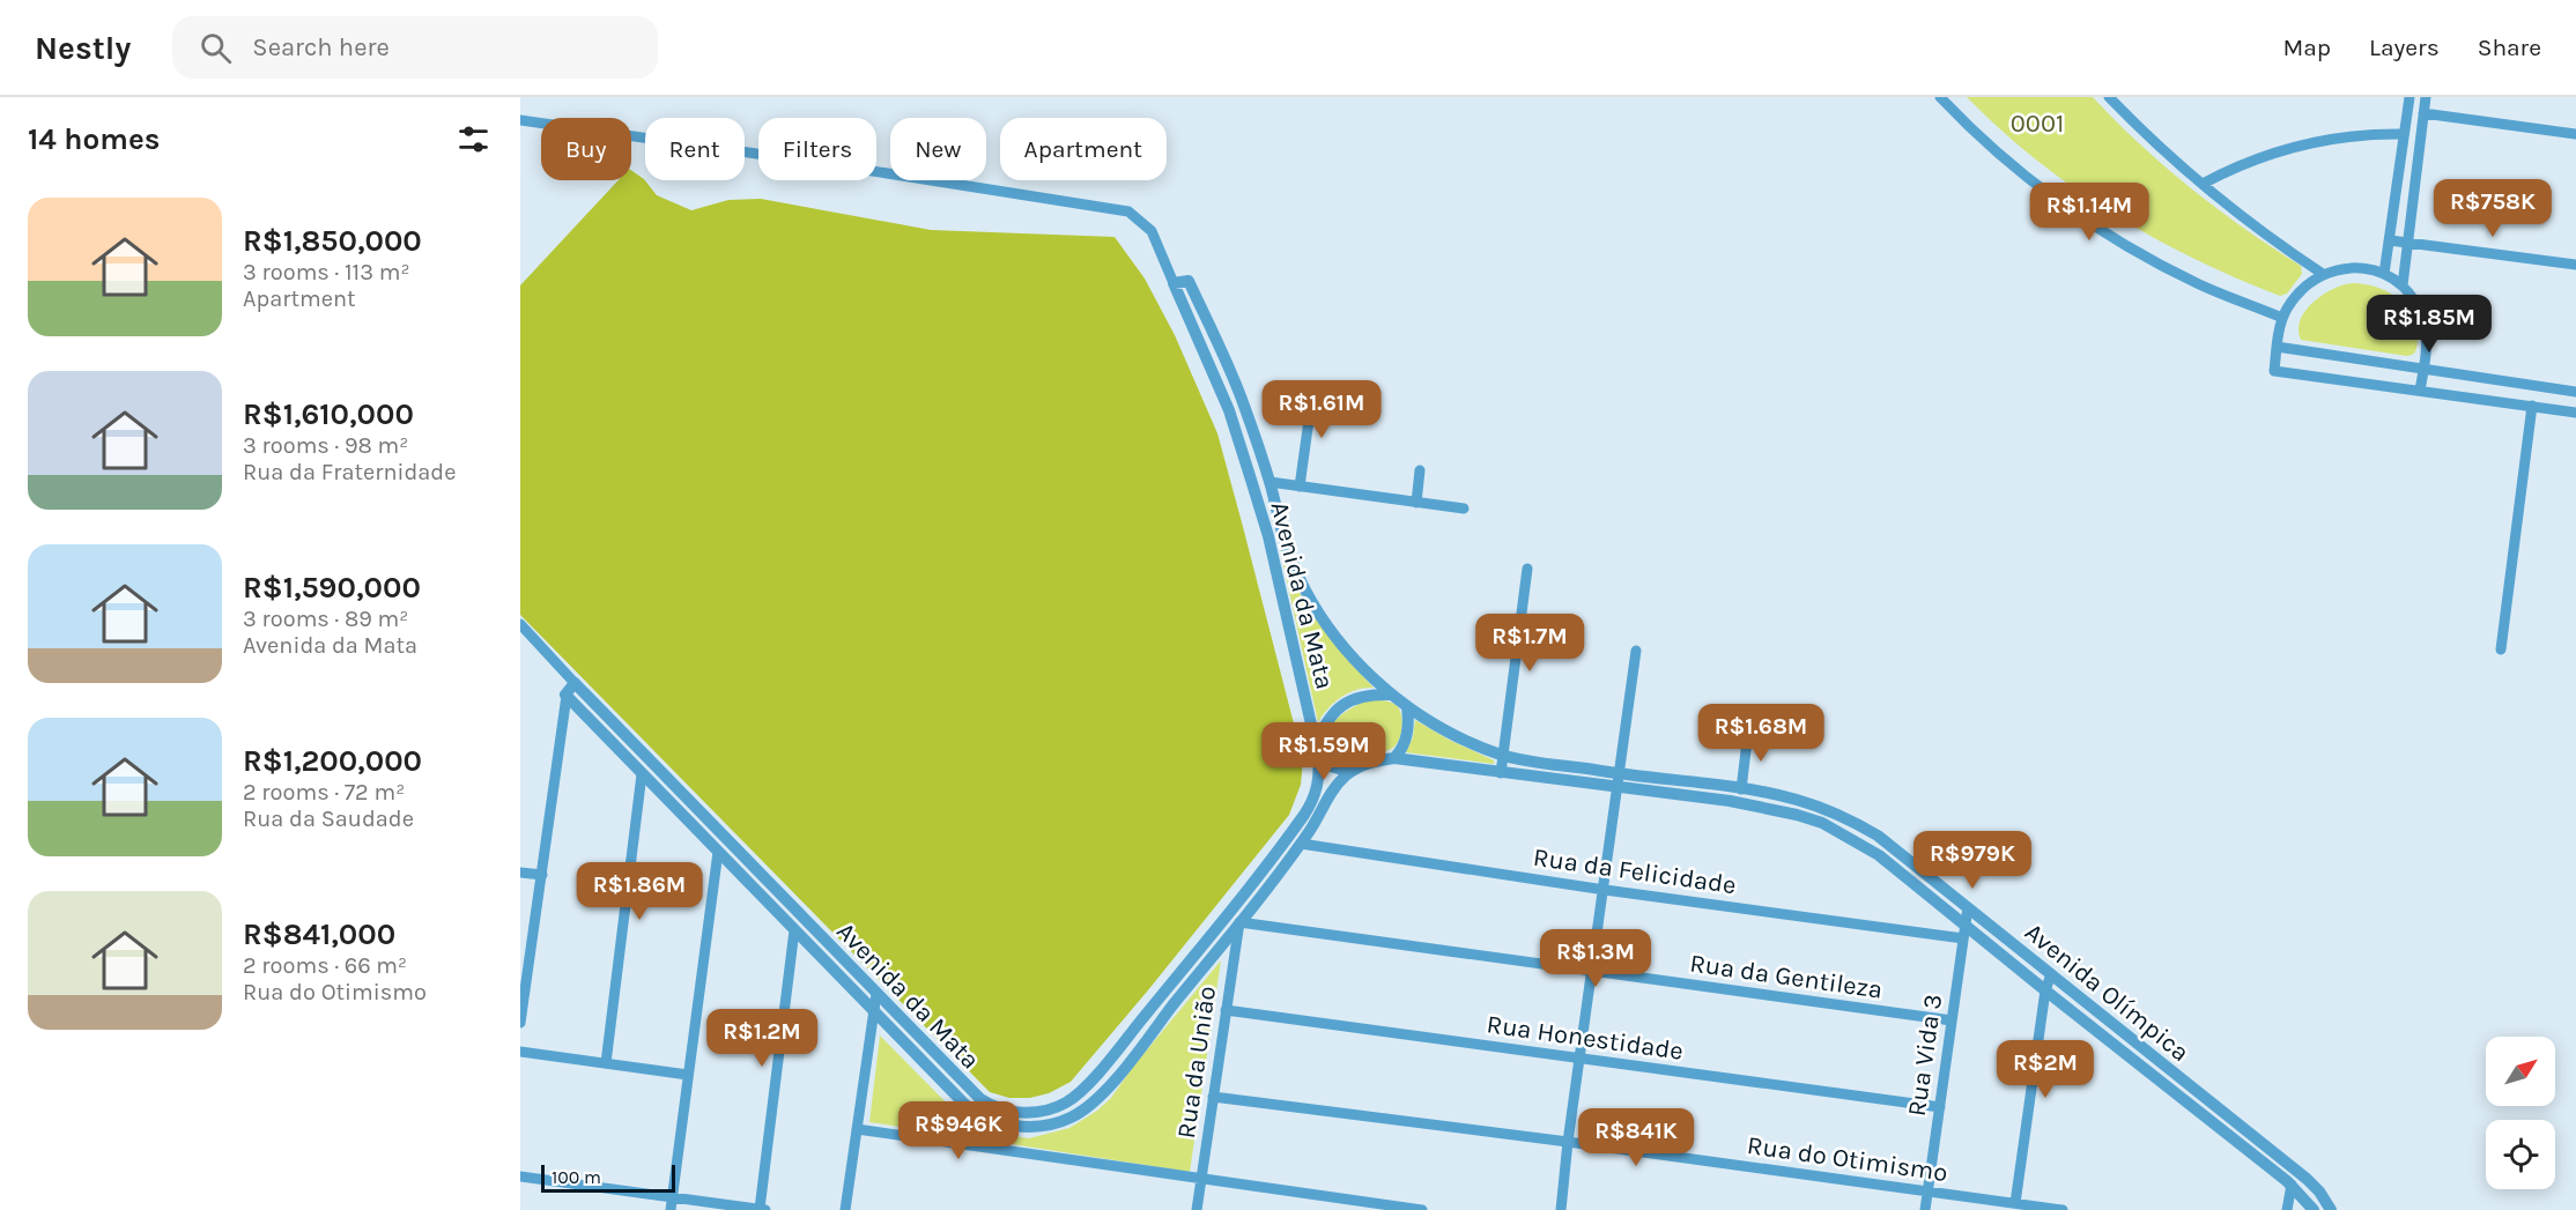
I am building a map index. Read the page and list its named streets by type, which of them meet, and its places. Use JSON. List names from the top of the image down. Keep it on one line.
{"streets":{"street":["Avenida da Mata","Rua da Felicidade","Rua da Gentileza","Avenida Olímpica","Rua Honestidade","Rua Vida 3","Rua da União","Rua do Otimismo"]},"crossings":[["Avenida da Mata","Rua da Felicidade"],["Avenida da Mata","Rua da Gentileza"],["Avenida da Mata","Avenida Olímpica"],["Avenida da Mata","Rua da União"],["Rua da Felicidade","Rua Vida 3"],["Rua da Gentileza","Rua Vida 3"],["Rua da Gentileza","Rua da União"],["Avenida Olímpica","Rua Vida 3"],["Rua Honestidade","Rua Vida 3"],["Rua Honestidade","Rua da União"],["Rua Vida 3","Rua do Otimismo"],["Rua da União","Rua do Otimismo"]],"parks":["0001"],"scale_bar":"100 m","north":"top right","page":{"header":"Nestly","search":"Search here","nav":["Map","Layers","Share"],"heading":"14 homes","chip":["Buy","Rent","Filters","New","Apartment"],"price":["R$758K","R$1.14M","R$1.85M","R$1.61M","R$1.7M","R$1.68M","R$1.59M","R$979K","R$1.86M","R$1.3M","R$1.2M","R$2M","R$946K","R$841K"],"list":[{"name":"R$1,850,000","note":"3 rooms · 113 m² · Apartment"},{"name":"R$1,610,000","note":"3 rooms · 98 m² · Rua da Fraternidade"},{"name":"R$1,590,000","note":"3 rooms · 89 m² · Avenida da Mata"},{"name":"R$1,200,000","note":"2 rooms · 72 m² · Rua da Saudade"},{"name":"R$841,000","note":"2 rooms · 66 m² · Rua do Otimismo"}],"scale":"100 m"}}
